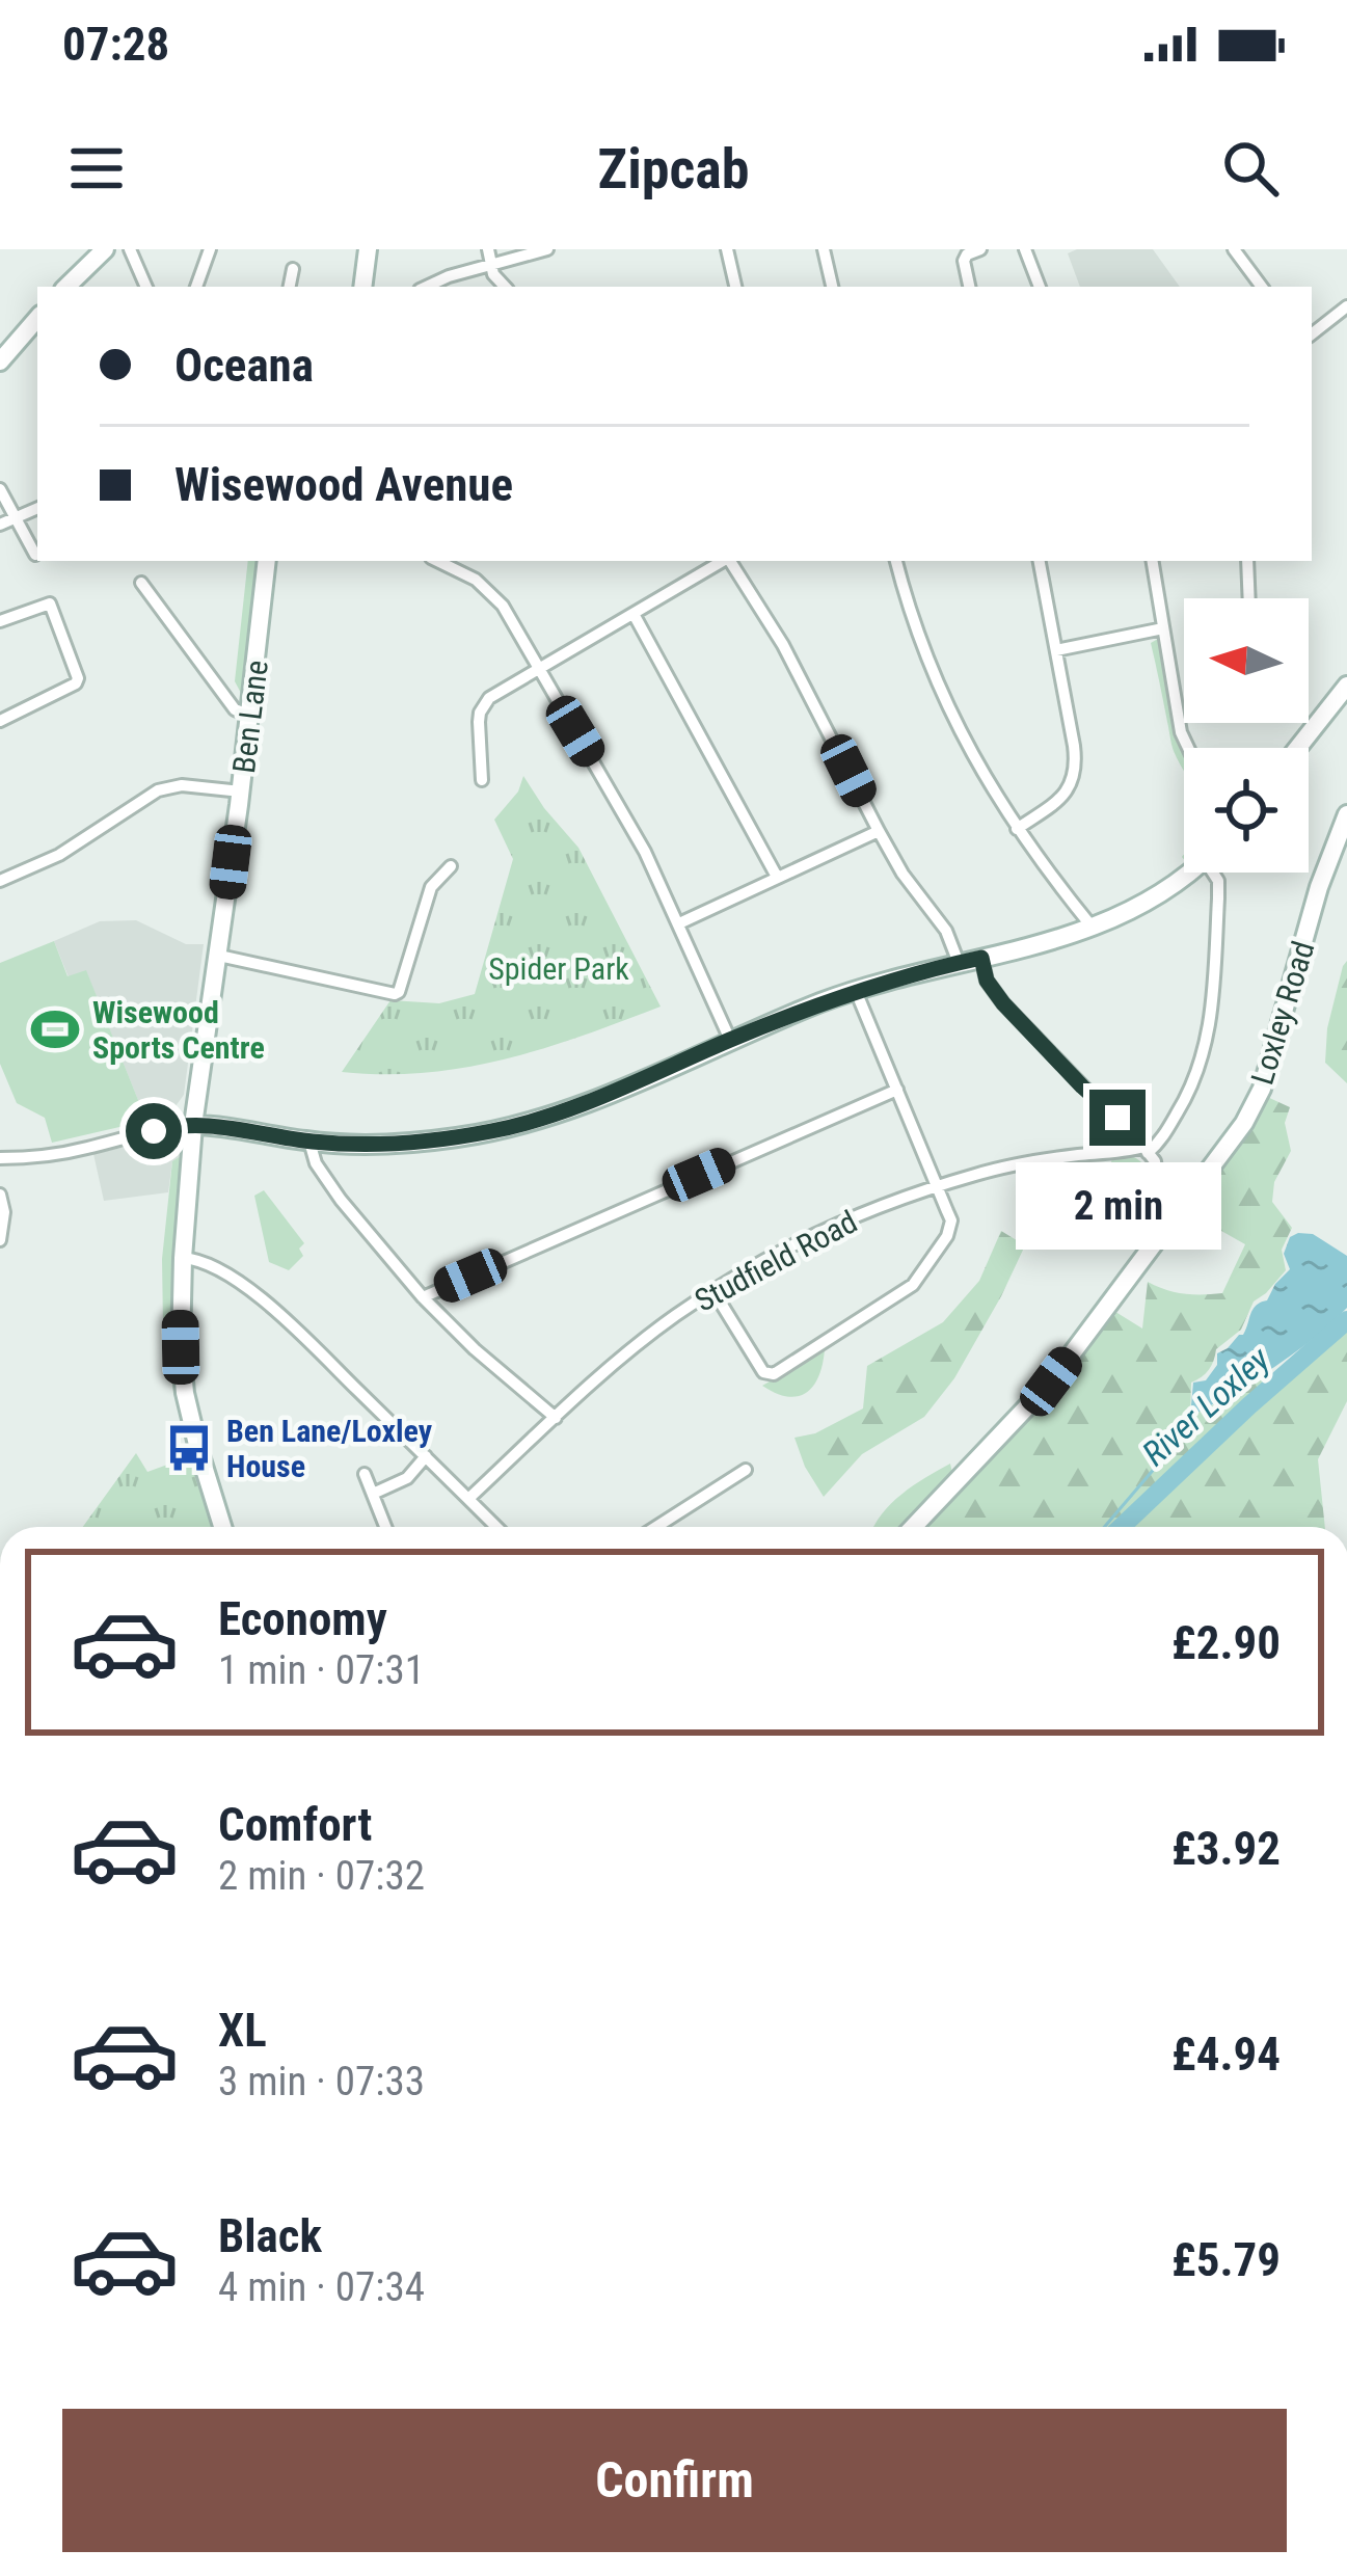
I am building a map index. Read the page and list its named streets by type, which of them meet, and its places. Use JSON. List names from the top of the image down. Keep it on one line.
{"streets":{"street":["Ben Lane","Loxley Road","Studfield Road"]},"water":["River Loxley"],"parks":["Spider Park"],"places":{"sports":["Wisewood Sports Centre"],"bus stop":["Ben Lane/Loxley House"]},"north":"left","page":{"status":"07:28","header":"Zipcab","banner":["Oceana","Wisewood Avenue"],"bubble":"2 min","list":[{"name":"Economy","note":"1 min · 07:31","value":"£2.90"},{"name":"Comfort","note":"2 min · 07:32","value":"£3.92"},{"name":"XL","note":"3 min · 07:33","value":"£4.94"},{"name":"Black","note":"4 min · 07:34","value":"£5.79"}],"buttons":"Confirm"}}
